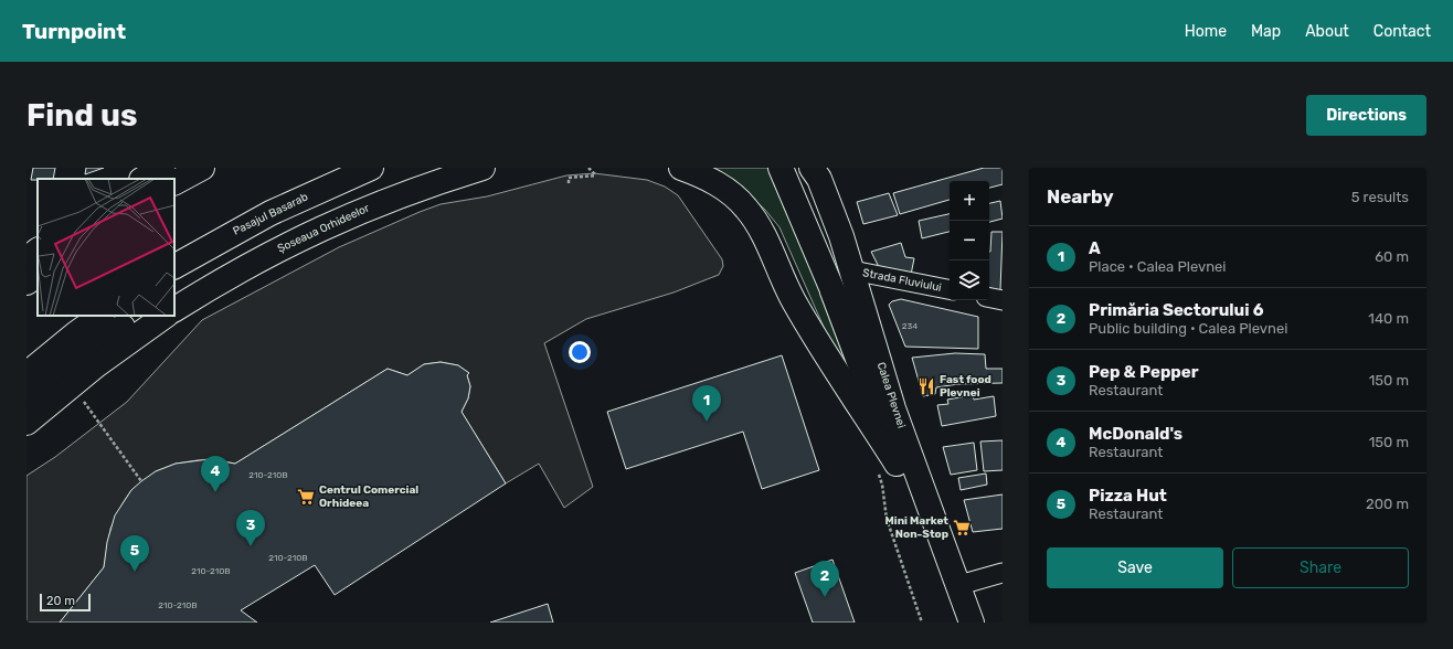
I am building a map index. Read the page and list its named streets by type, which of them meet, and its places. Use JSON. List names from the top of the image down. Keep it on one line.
{"streets":{"main road":["Pasajul Basarab","Șoseaua Orhideelor","Calea Plevnei"],"street":["Strada Fluviului"]},"crossings":[["Strada Fluviului","Calea Plevnei"]],"places":{"restaurant":["Fast food Plevnei"],"supermarket":["Centrul Comercial Orhideea","Mini Market Non-Stop"]},"house_numbers":["234","210-210B","210-210B","210-210B","210-210B"],"scale_bar":"20 m","page":{"header":"Turnpoint","nav":["Home","Map","About","Contact"],"buttons":["Directions",["Save","Share"]],"title":"Find us","heading":["Nearby","5 results"],"map_buttons":["+","−"],"list":[{"mark":"1","name":"A","note":"Place · Calea Plevnei","value":"60 m"},{"mark":"2","name":"Primăria Sectorului 6","note":"Public building · Calea Plevnei","value":"140 m"},{"mark":"3","name":"Pep & Pepper","note":"Restaurant","value":"150 m"},{"mark":"4","name":"McDonald's","note":"Restaurant","value":"150 m"},{"mark":"5","name":"Pizza Hut","note":"Restaurant","value":"200 m"}],"pins":["1","4","3","5","2"],"scale":"20 m"}}
